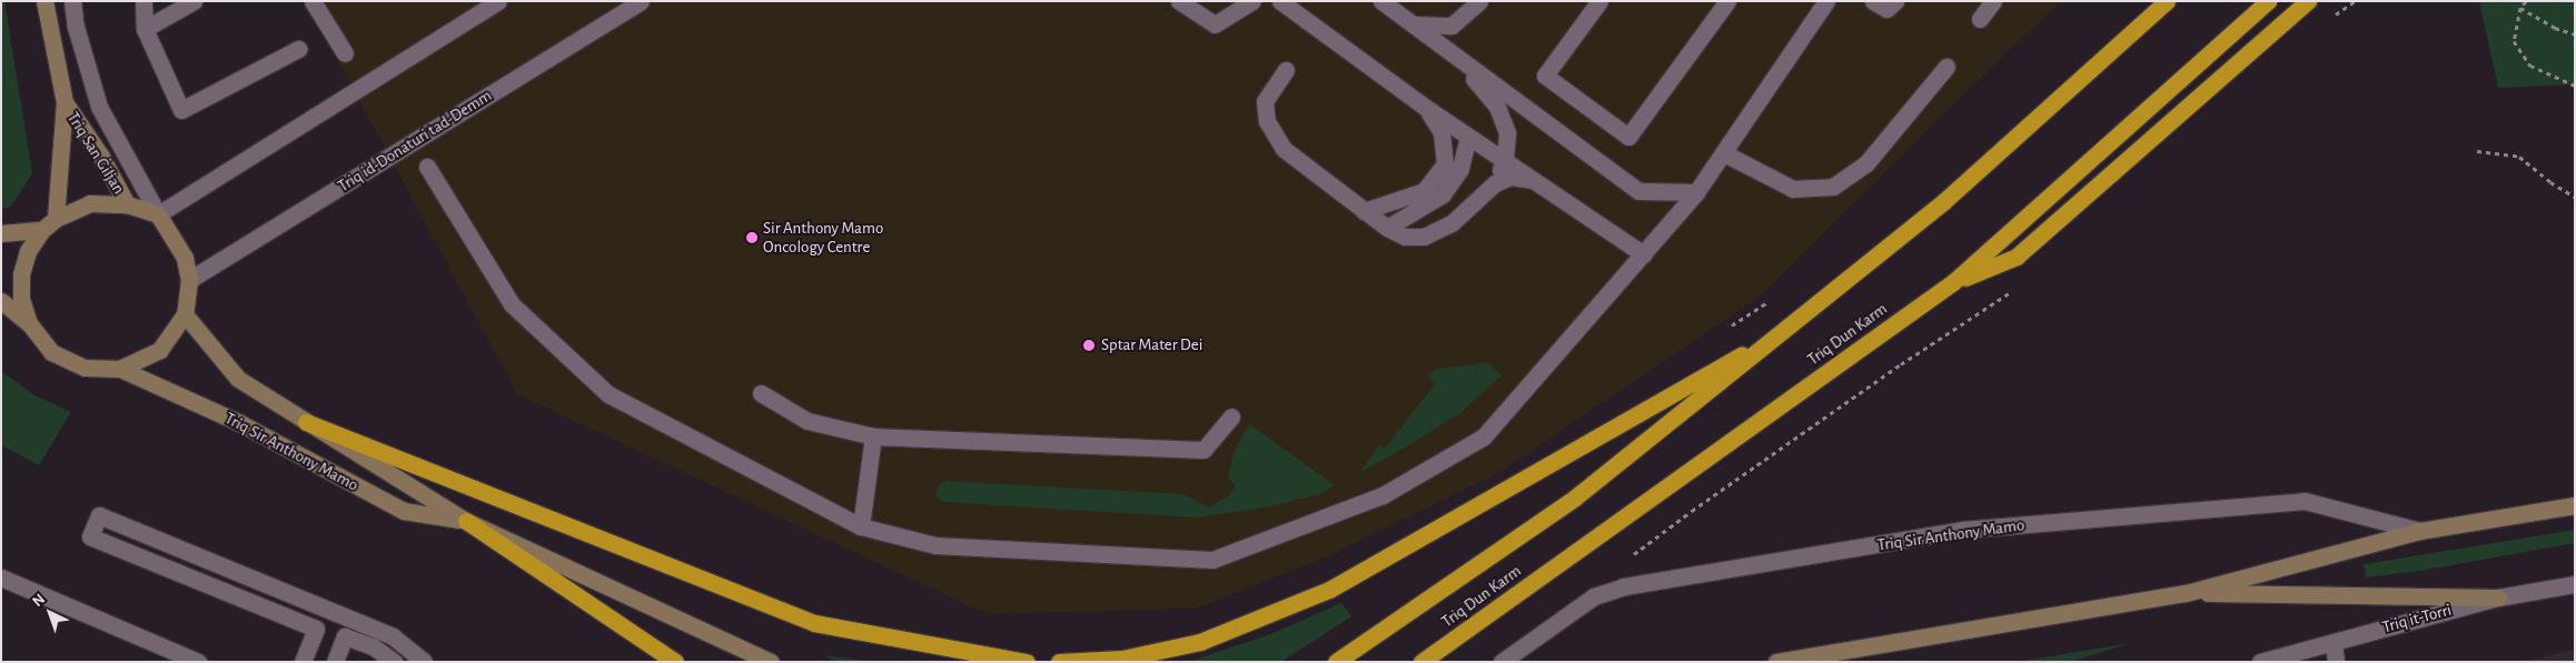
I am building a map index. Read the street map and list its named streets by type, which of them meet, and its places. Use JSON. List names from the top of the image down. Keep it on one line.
{"streets":{"highway":["Triq Dun Karm"],"main road":["Triq San Ġiljan","Triq Sir Anthony Mamo"],"street":["Triq id-Donaturi tad-Demm","Triq it-Torri"]},"crossings":[["Triq id-Donaturi tad-Demm","Triq San Ġiljan"],["Triq id-Donaturi tad-Demm","Triq Sir Anthony Mamo"],["Triq San Ġiljan","Triq Sir Anthony Mamo"]],"places":["Sir Anthony Mamo Oncology Centre","Sptar Mater Dei"],"north":"top left"}
